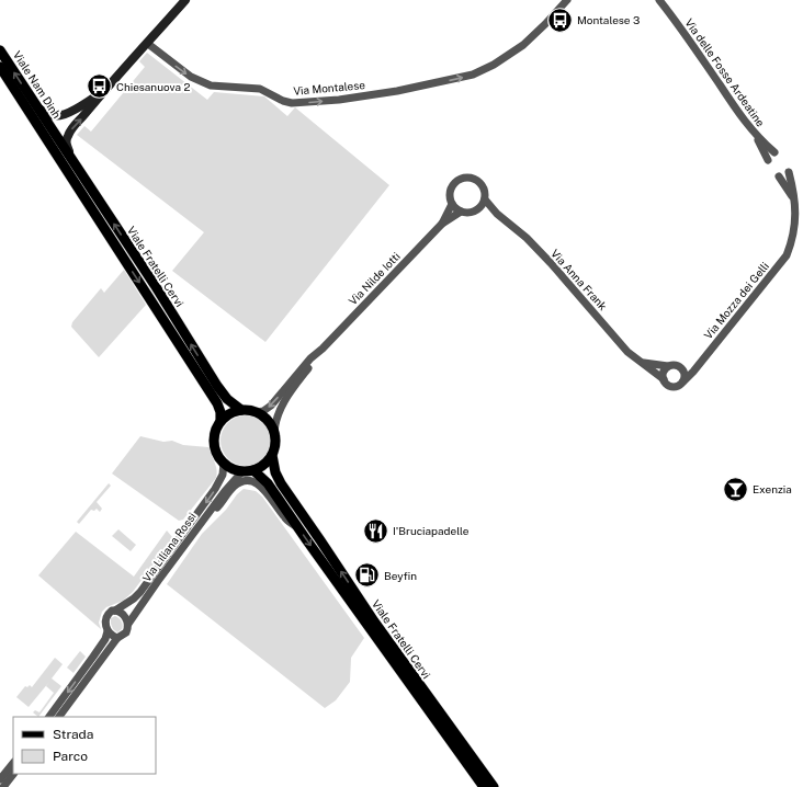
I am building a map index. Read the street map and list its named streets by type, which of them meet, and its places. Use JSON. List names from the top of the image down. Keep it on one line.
{"streets":{"main road":["Viale Nam Dinh","Viale Fratelli Cervi"],"street":["Via delle Fosse Ardeatine","Via Montalese","Via Nilde Iotti","Via Anna Frank","Via Mozza dei Gelli","Via Liliana Rossi"]},"crossings":[["Viale Nam Dinh","Viale Fratelli Cervi"],["Viale Fratelli Cervi","Via Liliana Rossi"],["Via Anna Frank","Via Mozza dei Gelli"]],"one_way":["Via Montalese"],"places":{"bus stop":["Montalese 3","Chiesanuova 2"],"bar":["Exenzia"],"restaurant":["I'Bruciapadelle"],"fuel station":["Beyfin"]},"legend":["Strada","Parco"]}
